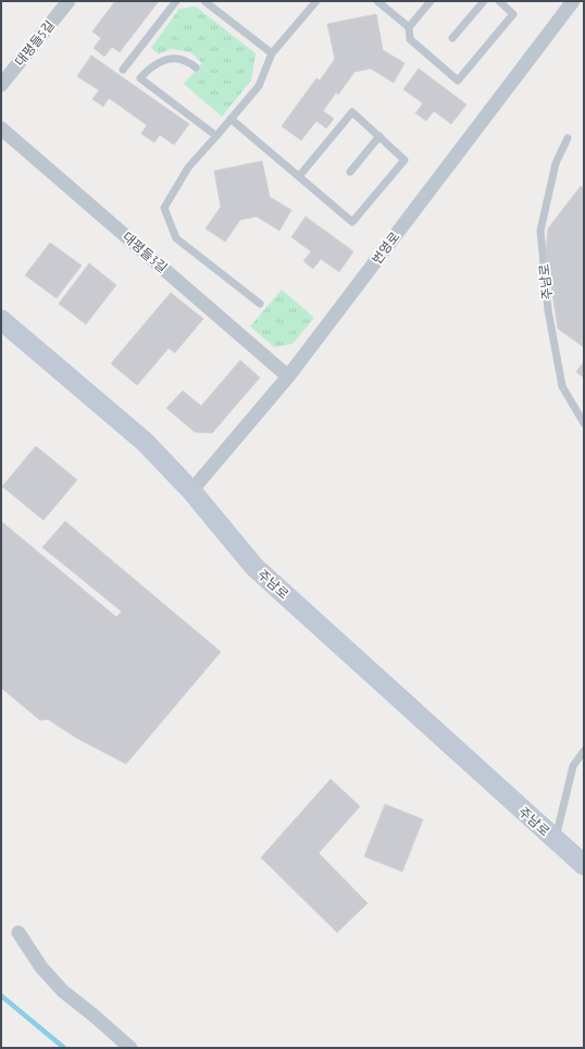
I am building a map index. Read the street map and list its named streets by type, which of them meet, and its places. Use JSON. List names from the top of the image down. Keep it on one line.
{"streets":{"main road":["주남로"],"street":["대평들5길","번영로","대평들3길"]},"crossings":[["번영로","대평들3길"],["번영로","주남로"]]}
